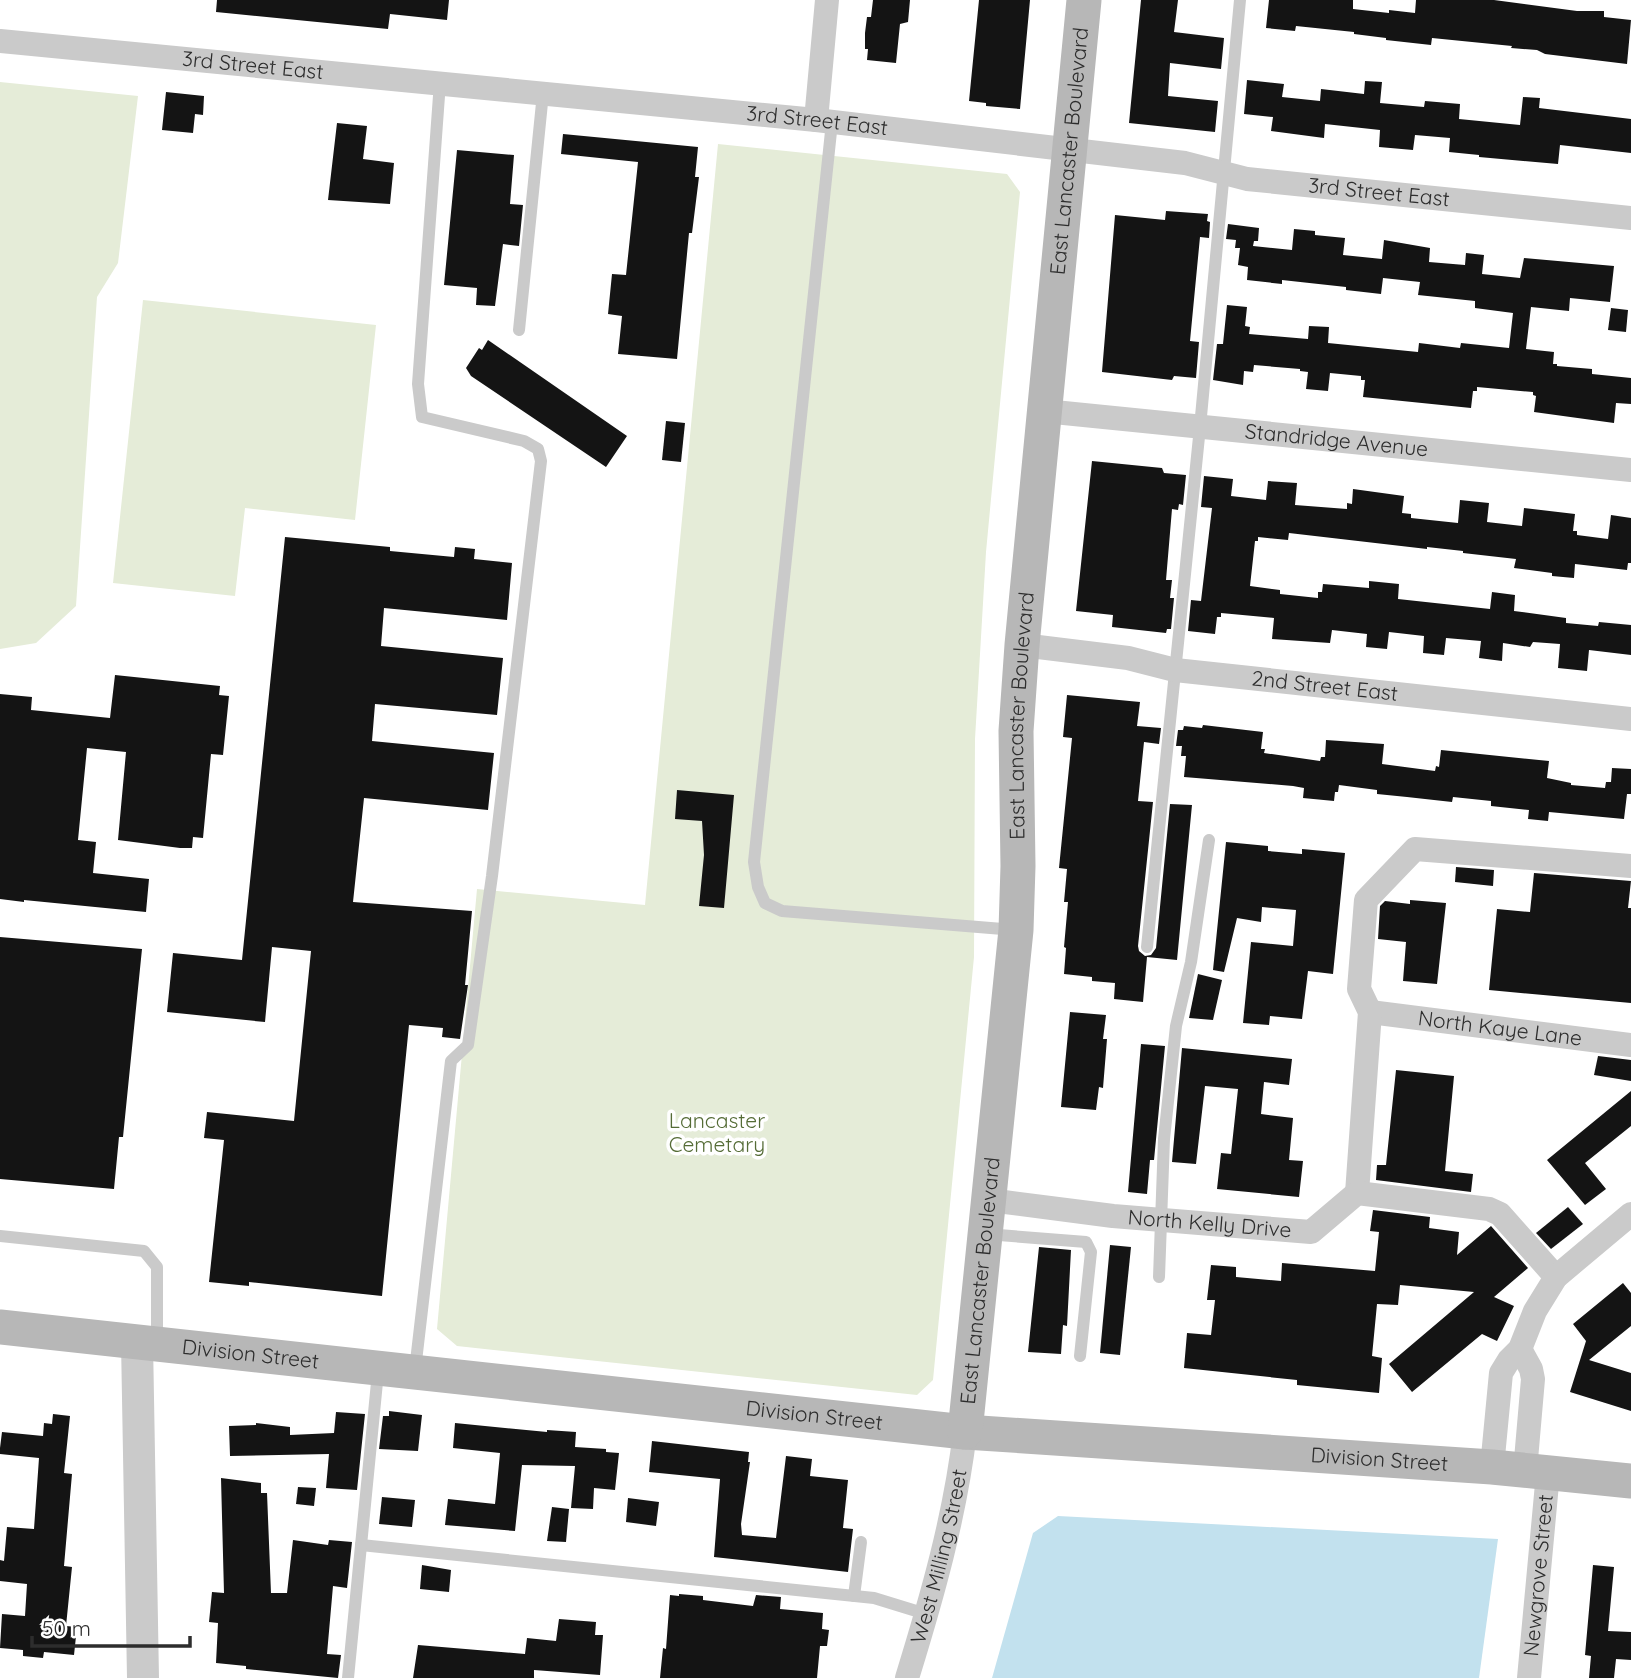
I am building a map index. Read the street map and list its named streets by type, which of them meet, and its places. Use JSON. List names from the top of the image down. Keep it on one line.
{"streets":{"main road":["East Lancaster Boulevard","Division Street"],"street":["3rd Street East","Standridge Avenue","2nd Street East","North Kaye Lane","North Kelly Drive","West Milling Street","Newgrove Street"]},"crossings":[["3rd Street East","East Lancaster Boulevard"],["East Lancaster Boulevard","Standridge Avenue"],["East Lancaster Boulevard","2nd Street East"],["East Lancaster Boulevard","North Kelly Drive"],["East Lancaster Boulevard","Division Street"],["East Lancaster Boulevard","West Milling Street"],["Division Street","West Milling Street"],["Division Street","Newgrove Street"]],"parks":["Lancaster Cemetary"],"scale_bar":"50 m"}
